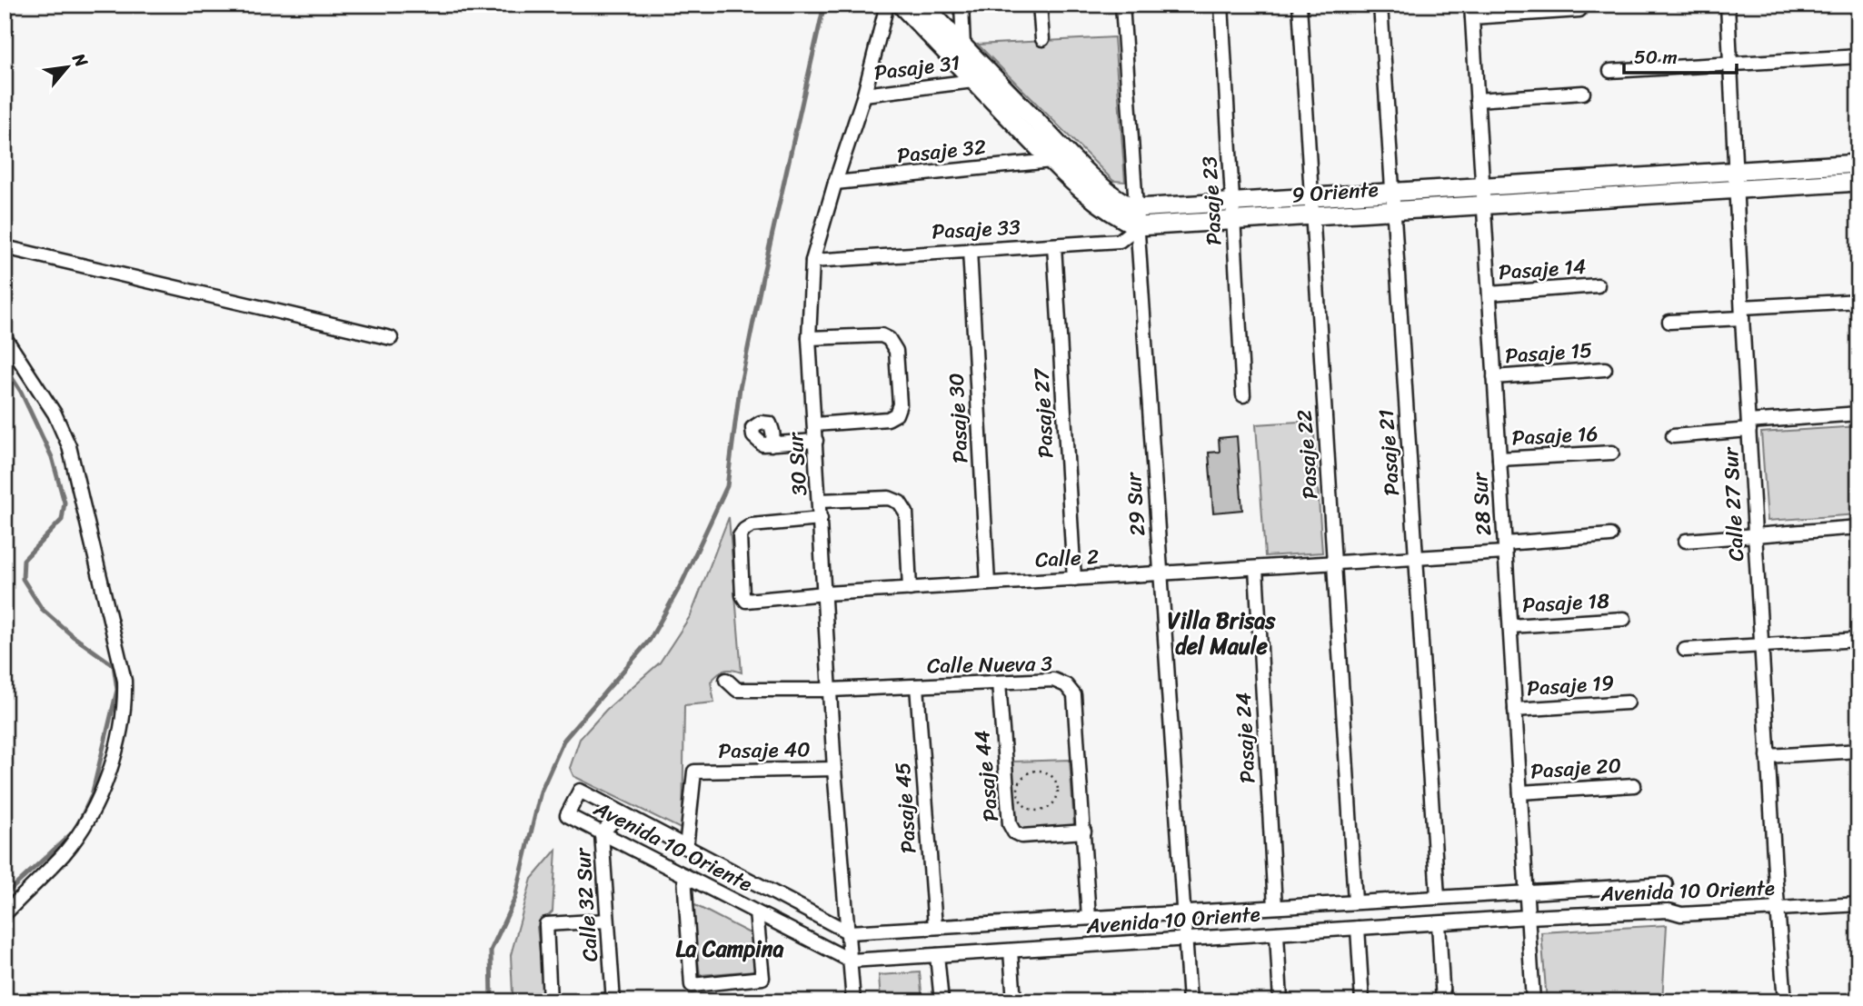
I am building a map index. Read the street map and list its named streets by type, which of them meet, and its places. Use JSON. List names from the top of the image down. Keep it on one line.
{"streets":{"street":["Pasaje 31","Pasaje 32","9 Oriente","Pasaje 23","Pasaje 33","Pasaje 14","Pasaje 15","Pasaje 27","Pasaje 30","Pasaje 16","Pasaje 21","Pasaje 22","30 Sur","29 Sur","28 Sur","Calle 27 Sur","Calle 2","Pasaje 18","Calle Nueva 3","Pasaje 19","Pasaje 24","Pasaje 40","Pasaje 20","Pasaje 44","Pasaje 45","Avenida 10 Oriente","Calle 32 Sur"]},"crossings":[["Pasaje 31","30 Sur"],["Pasaje 32","30 Sur"],["9 Oriente","Pasaje 23"],["9 Oriente","Pasaje 33"],["9 Oriente","Pasaje 21"],["9 Oriente","Pasaje 22"],["9 Oriente","29 Sur"],["9 Oriente","28 Sur"],["9 Oriente","Calle 27 Sur"],["Pasaje 33","Pasaje 27"],["Pasaje 33","Pasaje 30"],["Pasaje 33","30 Sur"],["Pasaje 33","29 Sur"],["Pasaje 14","28 Sur"],["Pasaje 15","28 Sur"],["Pasaje 27","Calle 2"],["Pasaje 30","Calle 2"],["Pasaje 16","28 Sur"],["Pasaje 21","Calle 2"],["Pasaje 21","Avenida 10 Oriente"],["Pasaje 22","Calle 2"],["Pasaje 22","Avenida 10 Oriente"],["30 Sur","Calle 2"],["30 Sur","Calle Nueva 3"],["30 Sur","Pasaje 40"],["30 Sur","Avenida 10 Oriente"],["29 Sur","Calle 2"],["29 Sur","Avenida 10 Oriente"],["28 Sur","Calle 2"],["28 Sur","Pasaje 18"],["28 Sur","Pasaje 19"],["28 Sur","Pasaje 20"],["28 Sur","Avenida 10 Oriente"],["Calle 27 Sur","Avenida 10 Oriente"],["Calle 2","Pasaje 24"],["Calle Nueva 3","Pasaje 44"],["Calle Nueva 3","Pasaje 45"],["Calle Nueva 3","Avenida 10 Oriente"],["Pasaje 24","Avenida 10 Oriente"],["Pasaje 40","Avenida 10 Oriente"],["Pasaje 45","Avenida 10 Oriente"],["Avenida 10 Oriente","Calle 32 Sur"]],"districts":["Villa Brisas del Maule","La Campina"],"scale_bar":"50 m","north":"top right"}
